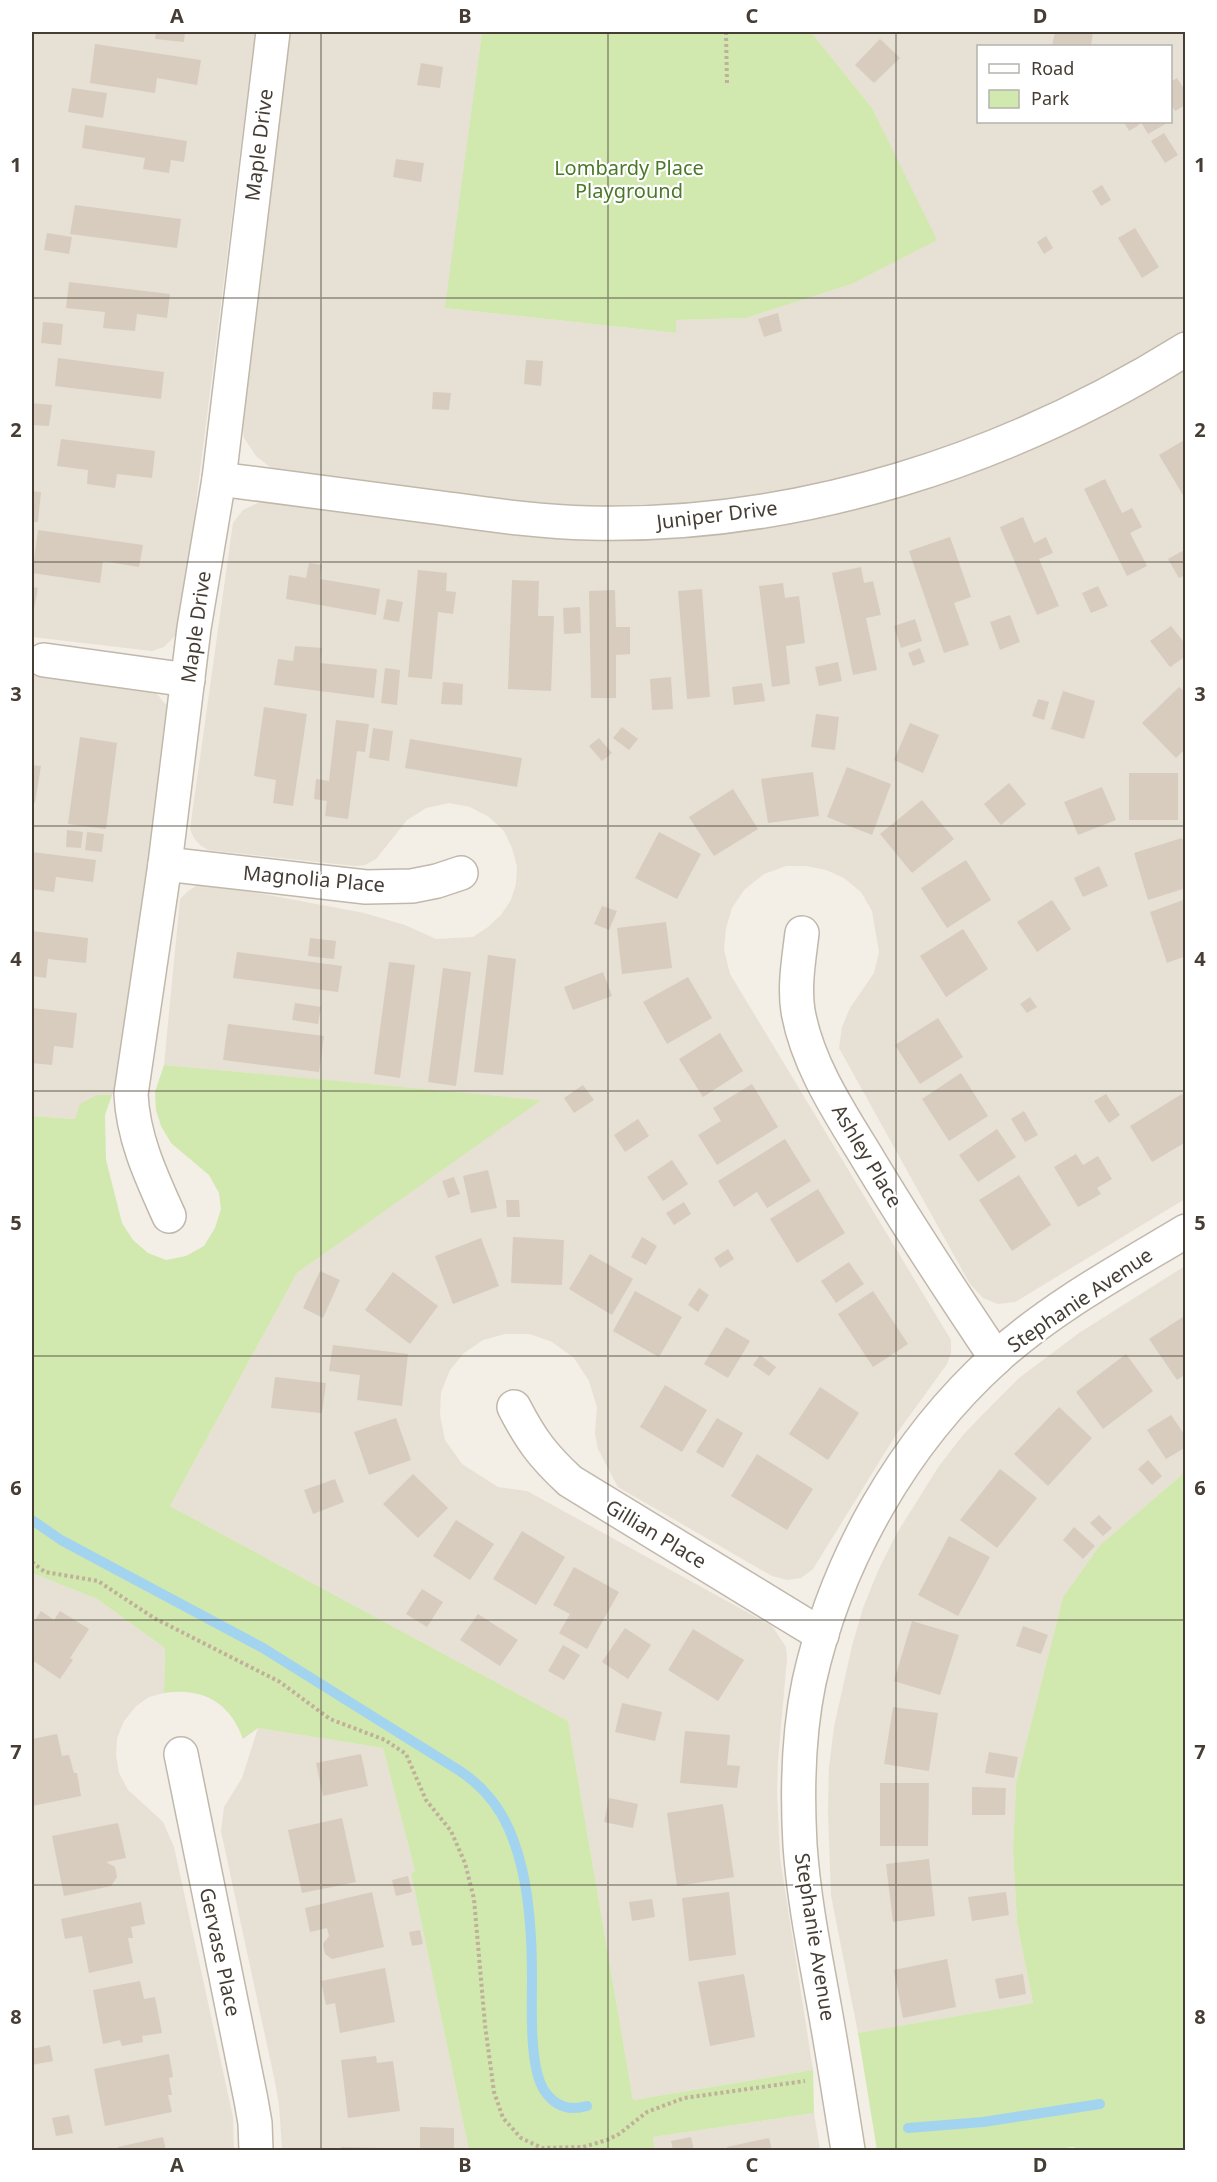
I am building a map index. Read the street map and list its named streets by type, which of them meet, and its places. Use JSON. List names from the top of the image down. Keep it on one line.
{"streets":{"street":["Maple Drive","Juniper Drive","Magnolia Place","Ashley Place","Stephanie Avenue","Gillian Place","Gervase Place"]},"crossings":[["Maple Drive","Juniper Drive"],["Maple Drive","Magnolia Place"],["Ashley Place","Stephanie Avenue"],["Stephanie Avenue","Gillian Place"]],"parks":["Lombardy Place Playground"],"legend":["Road","Park"],"grid":{"columns":["A","B","C","D"],"rows":["1","2","3","4","5","6","7","8"]}}
